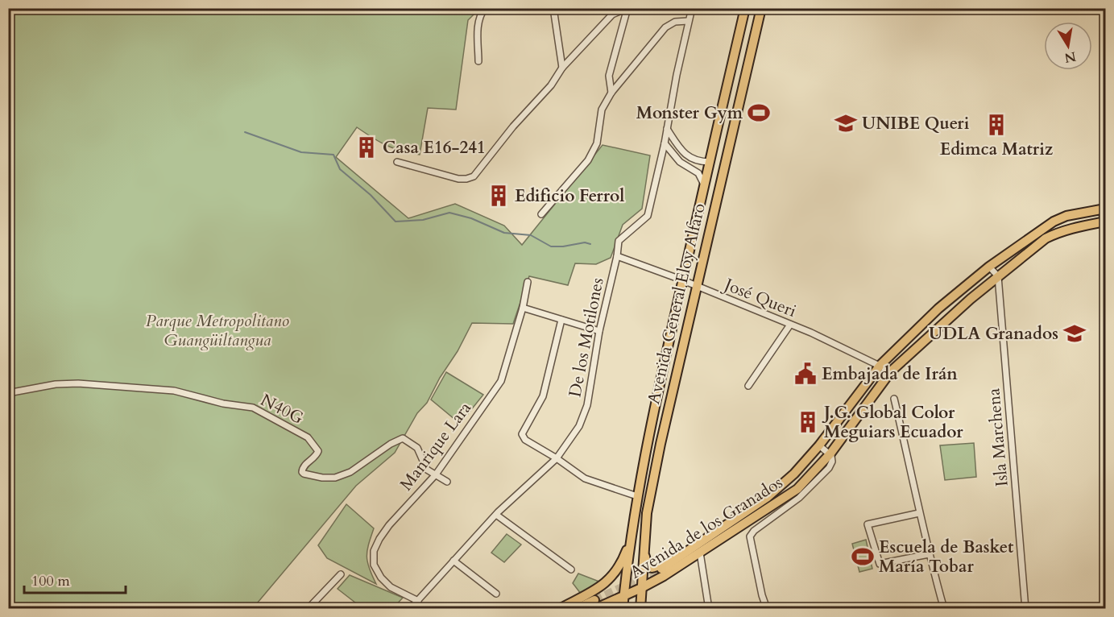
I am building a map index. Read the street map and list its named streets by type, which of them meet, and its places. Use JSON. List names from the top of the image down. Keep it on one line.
{"streets":{"main road":["Avenida General Eloy Alfaro","Avenida de los Granados"],"street":["José Queri","De los Motilones","N40G","Isla Marchena","Manrique Lara"]},"crossings":[["José Queri","Avenida General Eloy Alfaro"],["José Queri","De los Motilones"],["José Queri","Avenida de los Granados"],["Avenida General Eloy Alfaro","Avenida de los Granados"],["De los Motilones","Manrique Lara"],["N40G","Manrique Lara"],["Isla Marchena","Avenida de los Granados"]],"parks":["Parque Metropolitano Guangüiltangua"],"places":{"sports":["Monster Gym","Escuela de Basket María Tobar"],"school or university":["UNIBE Queri","UDLA Granados"],"building":["Edimca Matriz","Casa E16-241","Edificio Ferrol","J.G. Global Color Meguiars Ecuador"],"public building":["Embajada de Irán"]},"scale_bar":"100 m","north":"bottom"}
